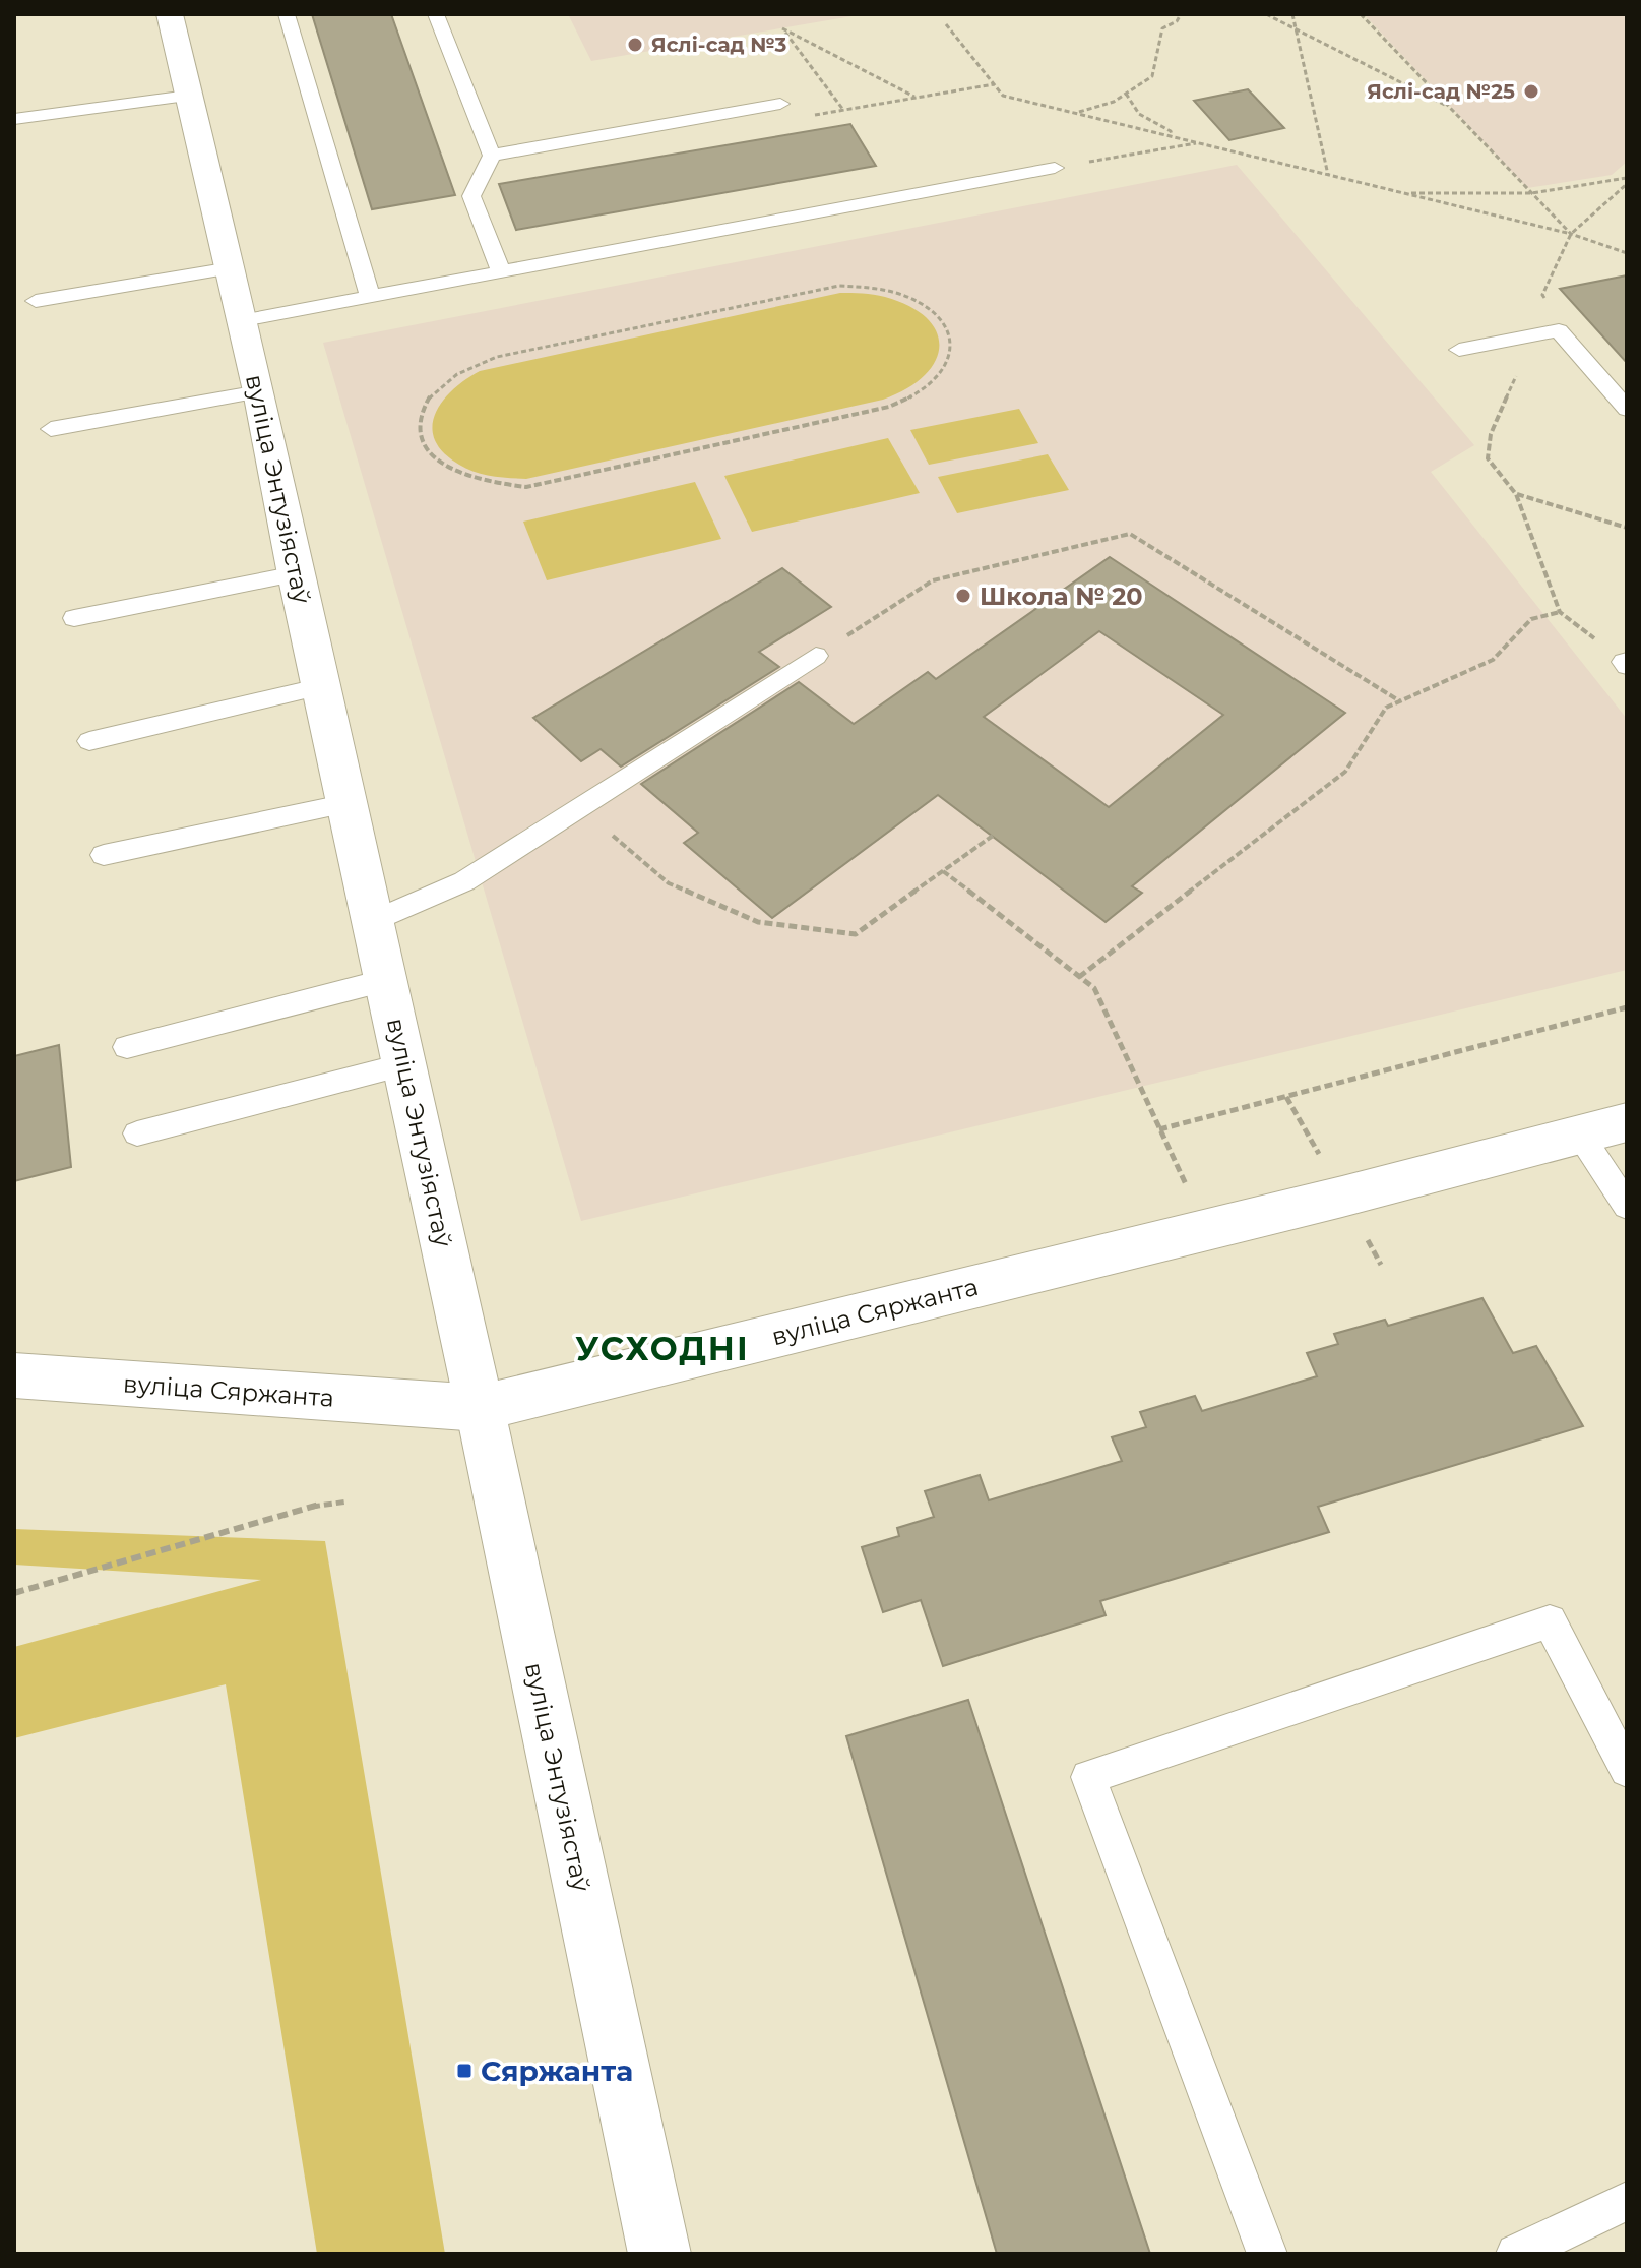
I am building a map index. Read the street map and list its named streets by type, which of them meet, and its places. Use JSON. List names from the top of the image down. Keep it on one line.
{"streets":{"main road":["вуліца Энтузіястаў","вуліца Сяржанта"]},"crossings":[["вуліца Энтузіястаў","вуліца Сяржанта"]],"districts":["УСХОДНІ"],"places":{"other":["Яслі-сад №3","Яслі-сад №25","Школа № 20"],"transit":["Сяржанта"]}}
